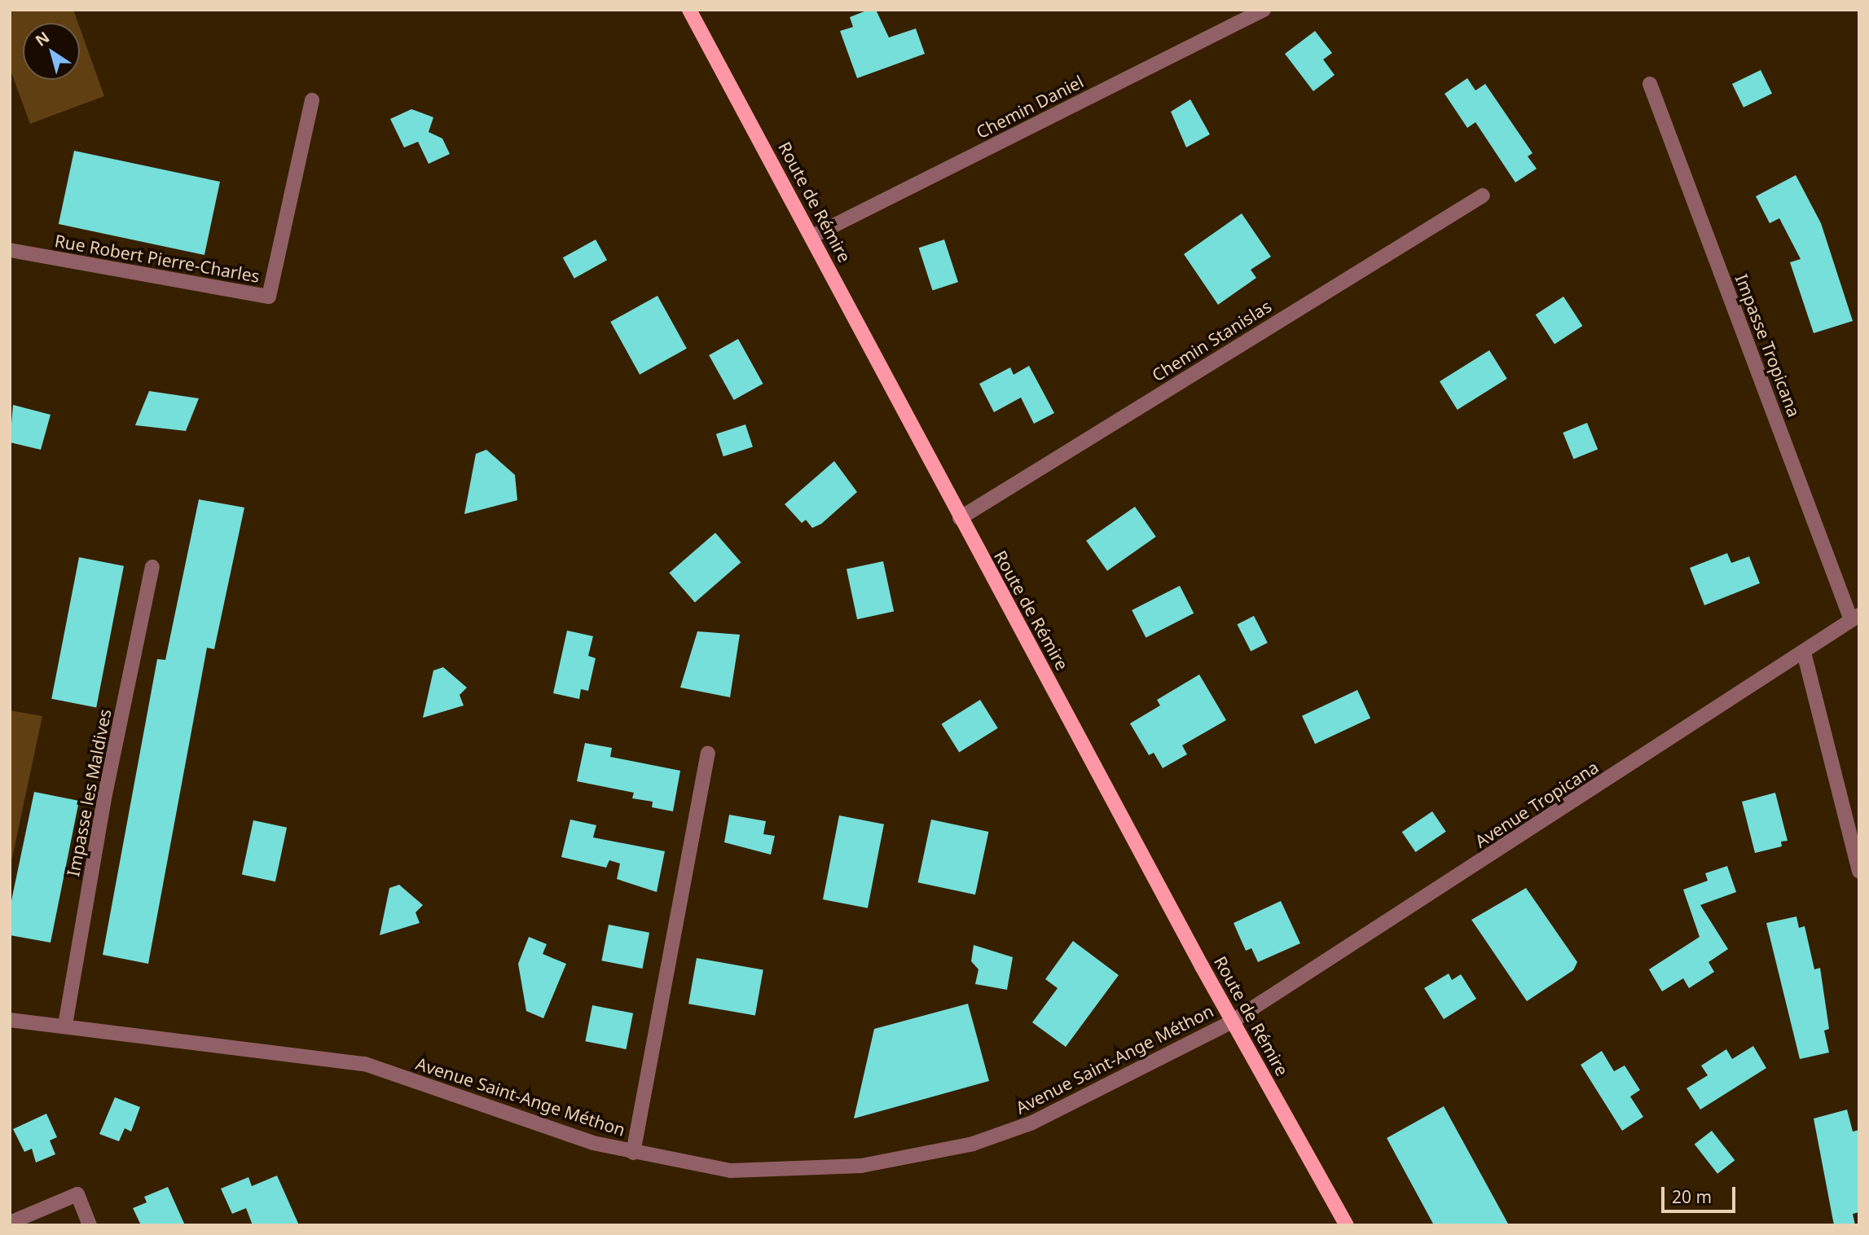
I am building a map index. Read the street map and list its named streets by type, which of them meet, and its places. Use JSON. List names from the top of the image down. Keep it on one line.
{"streets":{"main road":["Route de Rémire"],"street":["Chemin Daniel","Rue Robert Pierre-Charles","Chemin Stanislas","Impasse Tropicana","Impasse les Maldives","Avenue Tropicana","Avenue Saint-Ange Méthon"]},"crossings":[["Chemin Daniel","Route de Rémire"],["Route de Rémire","Chemin Stanislas"],["Route de Rémire","Avenue Tropicana"],["Route de Rémire","Avenue Saint-Ange Méthon"],["Impasse Tropicana","Avenue Tropicana"],["Impasse les Maldives","Avenue Saint-Ange Méthon"],["Avenue Tropicana","Avenue Saint-Ange Méthon"]],"scale_bar":"20 m","north":"top left"}
